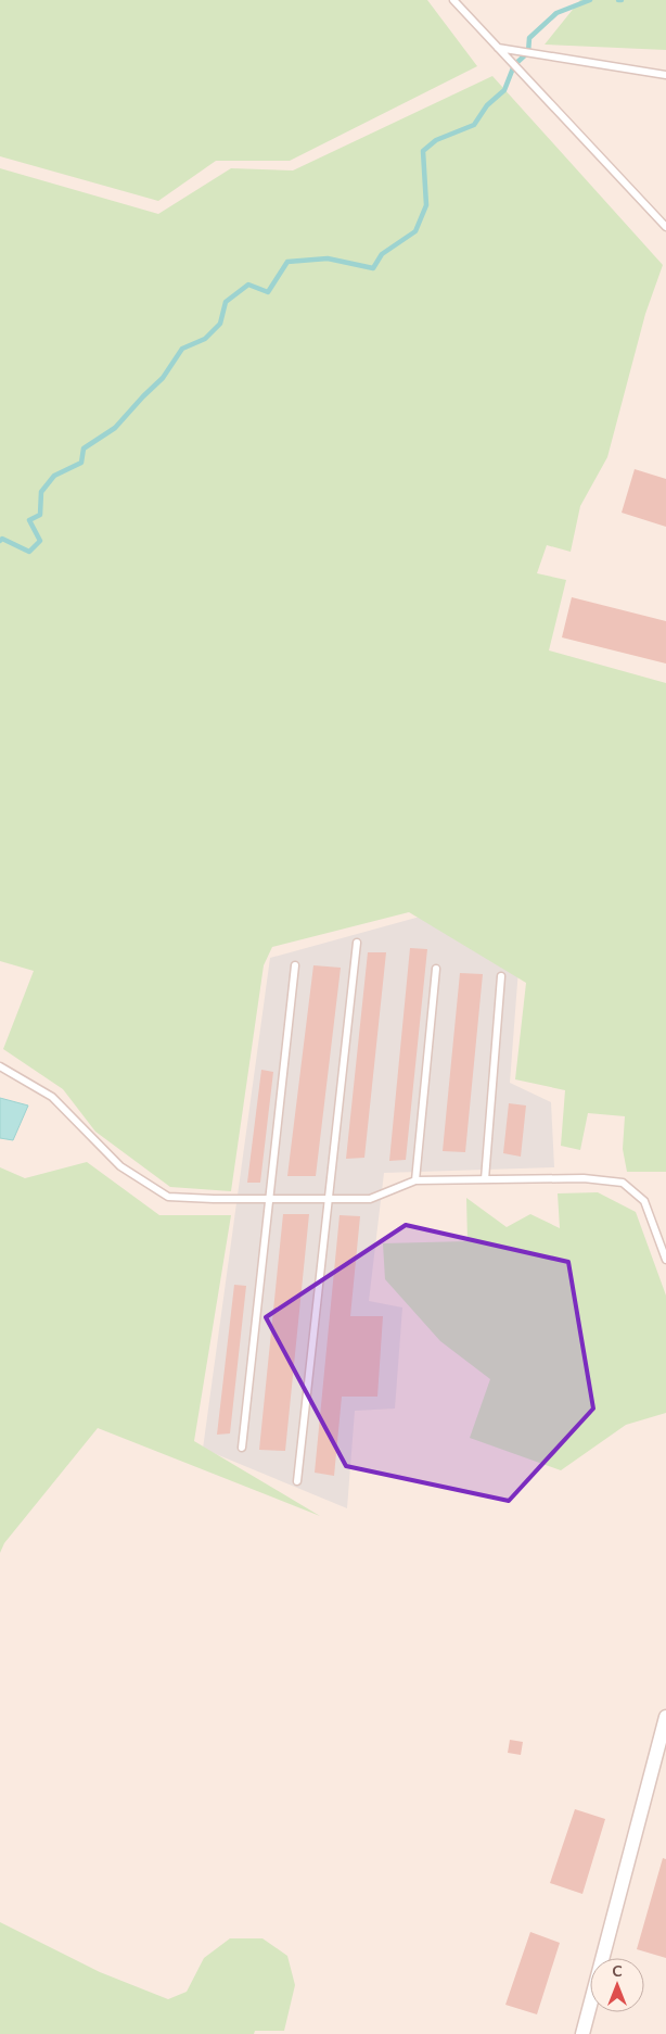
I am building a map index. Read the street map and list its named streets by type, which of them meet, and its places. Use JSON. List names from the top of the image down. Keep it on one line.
{"north":"top"}
